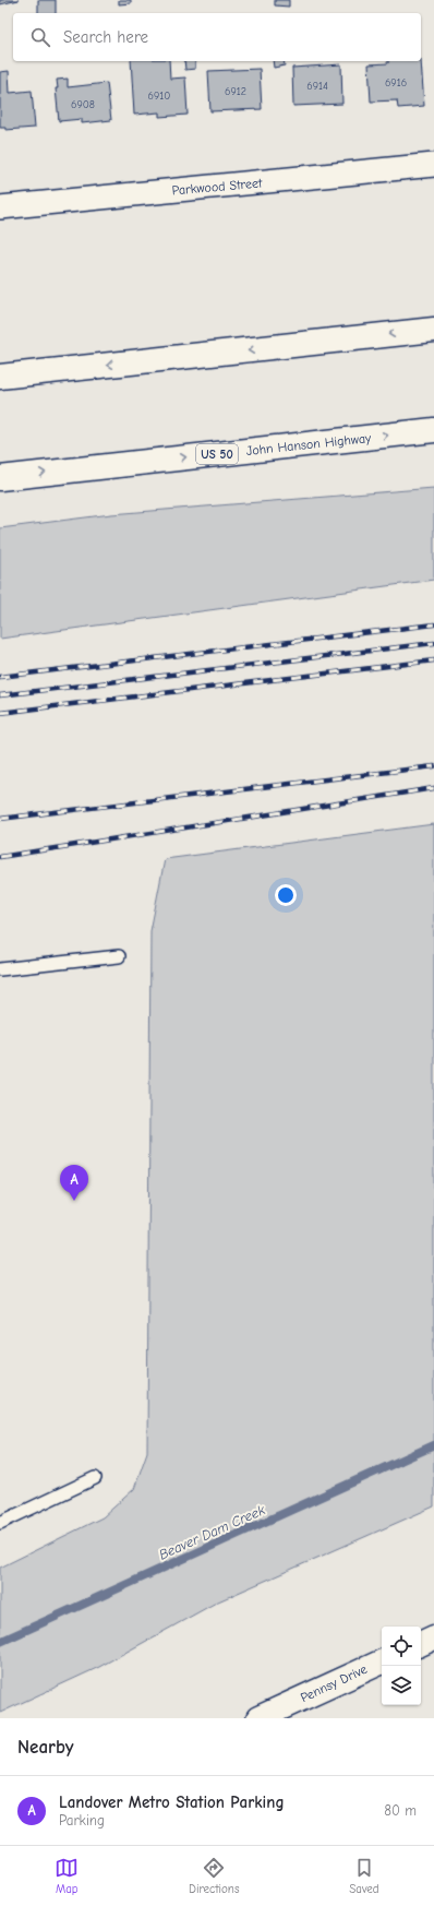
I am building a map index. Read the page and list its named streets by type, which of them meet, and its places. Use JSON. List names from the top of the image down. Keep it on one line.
{"streets":{"main road":["John Hanson Highway","US 50","Pennsy Drive"],"street":["Parkwood Street"]},"water":["Beaver Dam Creek"],"house_numbers":["6916","6914","6912","6910","6908"],"page":{"search":"Search here","pins":"A","heading":"Nearby","list":[{"mark":"A","name":"Landover Metro Station Parking","note":"Parking","value":"80 m"}],"nav":["Map","Directions","Saved"]}}
